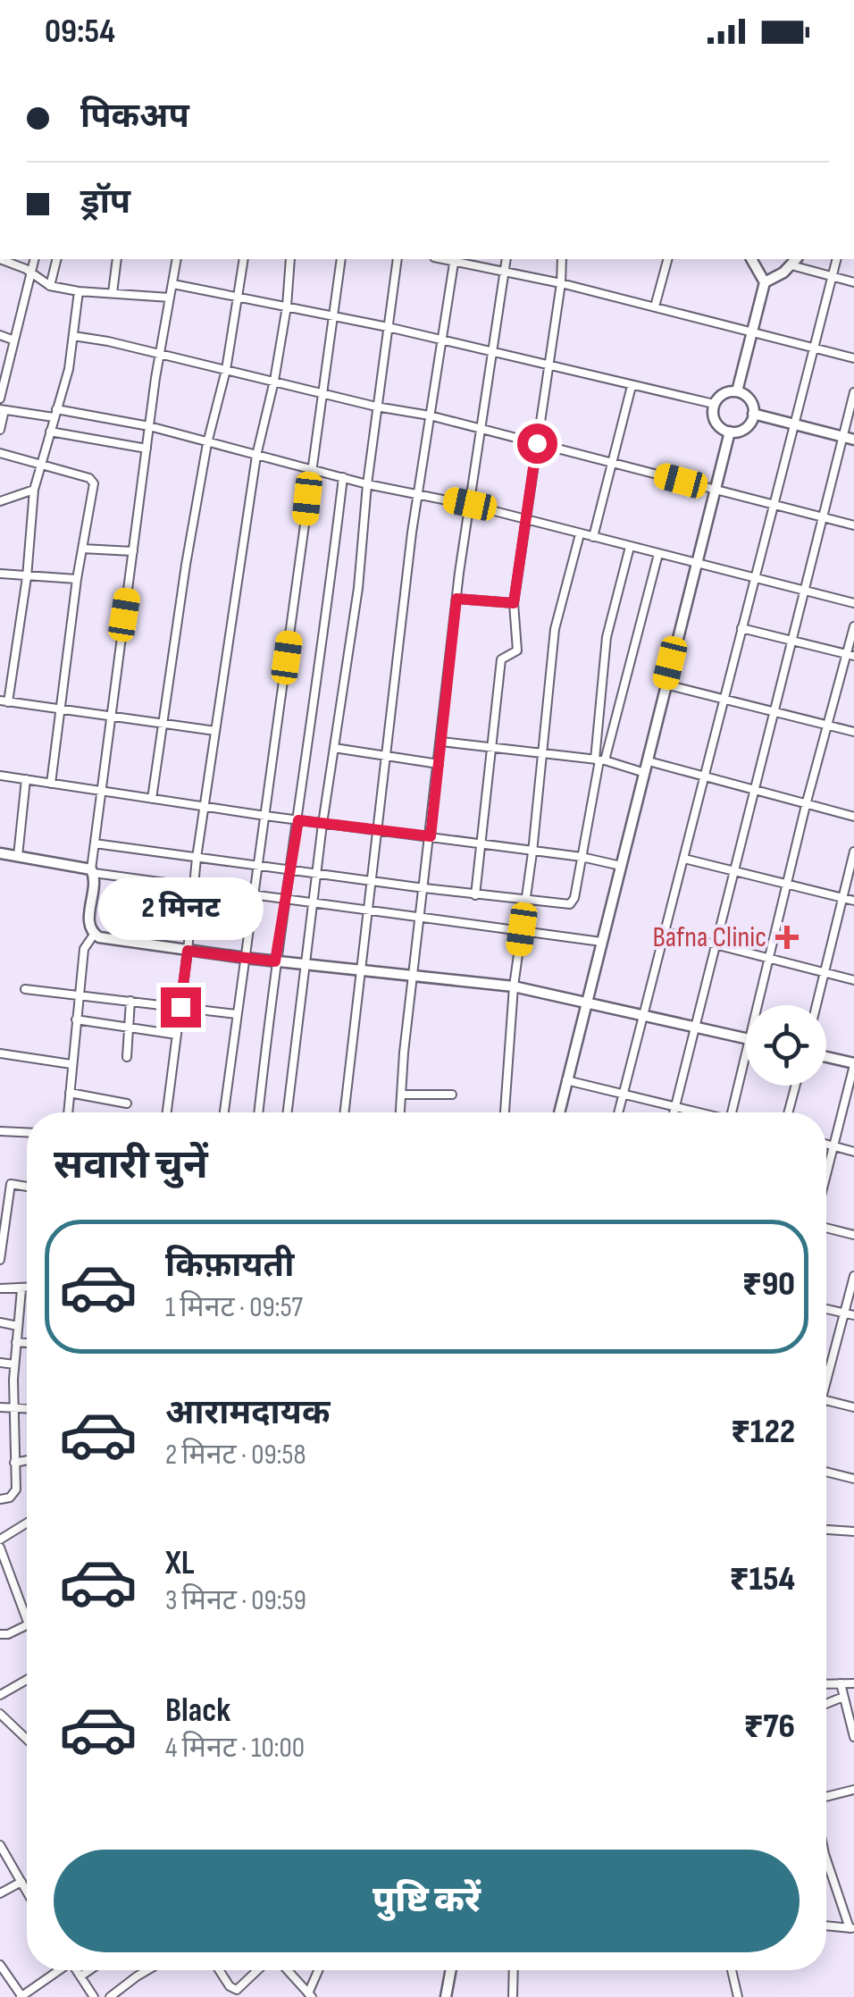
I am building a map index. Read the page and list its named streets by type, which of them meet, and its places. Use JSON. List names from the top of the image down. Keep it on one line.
{"places":{"health":["Bafna Clinic"]},"page":{"status":"09:54","banner":["पिकअप","ड्रॉप"],"bubble":"2 मिनट","heading":"सवारी चुनें","list":[{"name":"किफ़ायती","note":"1 मिनट · 09:57","value":"₹90"},{"name":"आरामदायक","note":"2 मिनट · 09:58","value":"₹122"},{"name":"XL","note":"3 मिनट · 09:59","value":"₹154"},{"name":"Black","note":"4 मिनट · 10:00","value":"₹76"}],"buttons":"पुष्टि करें"}}
